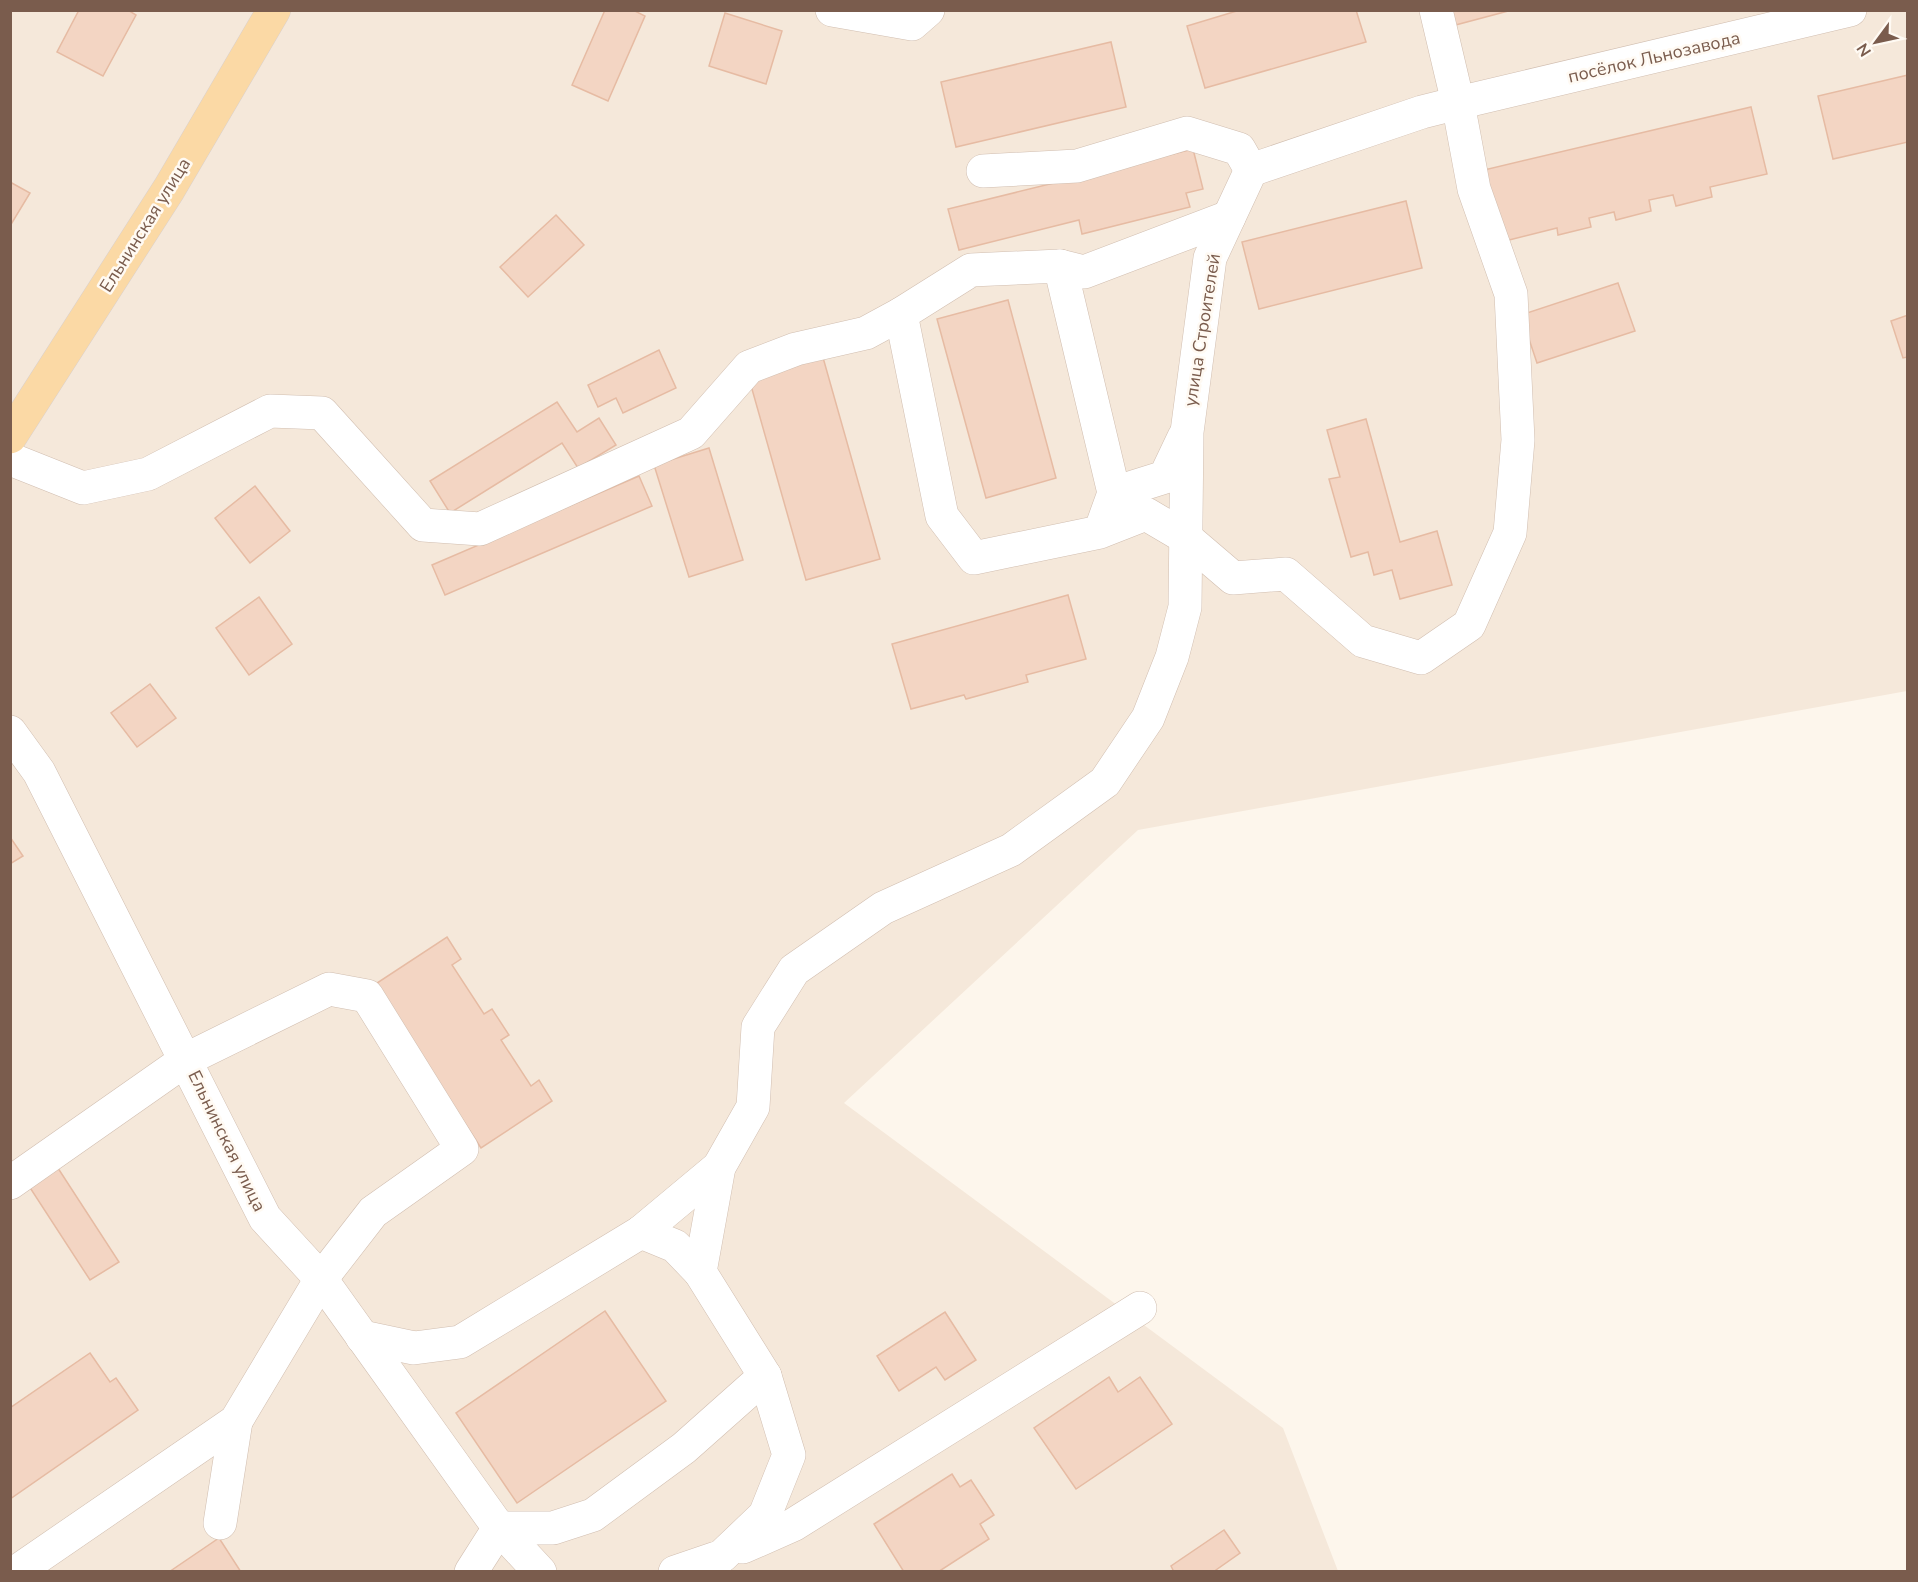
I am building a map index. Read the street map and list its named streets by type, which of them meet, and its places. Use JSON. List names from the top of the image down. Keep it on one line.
{"streets":{"main road":["Ельнинская улица"],"street":["посёлок Льнозавода","улица Строителей"]},"crossings":[["посёлок Льнозавода","улица Строителей"]],"north":"bottom left"}
